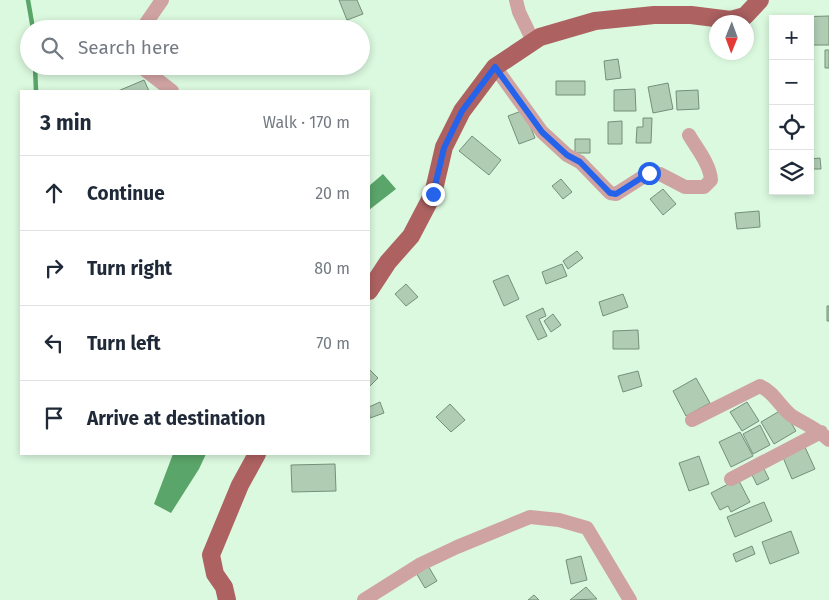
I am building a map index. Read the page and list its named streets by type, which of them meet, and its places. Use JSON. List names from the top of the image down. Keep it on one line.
{"north":"bottom","page":{"map_buttons":["+","−"],"search":"Search here","heading":["3 min","Walk · 170 m"],"list":[["Continue","20 m"],["Turn right","80 m"],["Turn left","70 m"],"Arrive at destination"]}}
